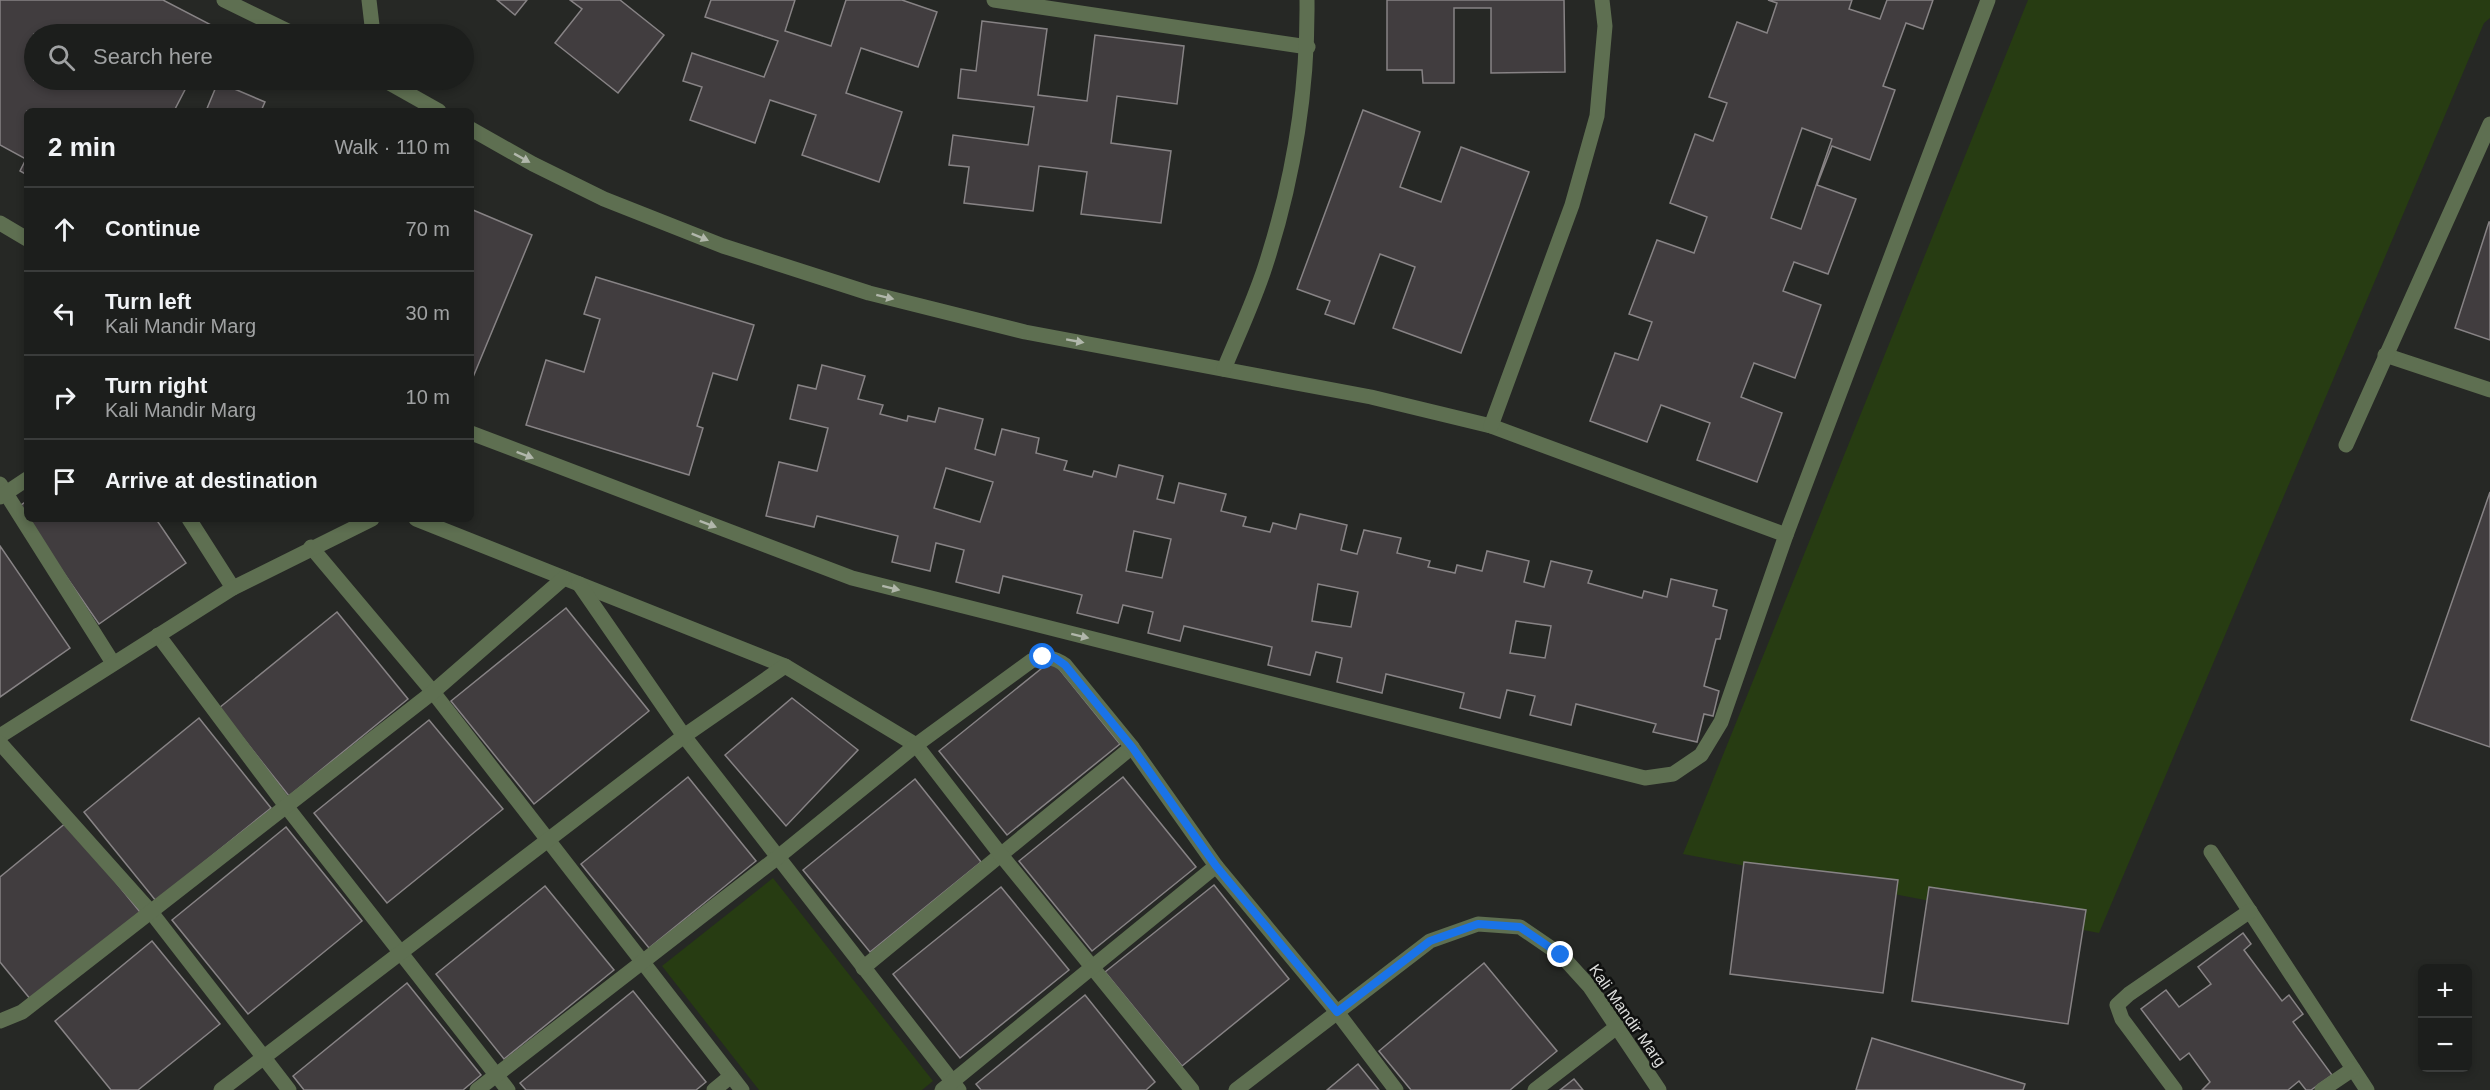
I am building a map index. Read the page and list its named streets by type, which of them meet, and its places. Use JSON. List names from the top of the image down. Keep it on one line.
{"streets":{"street":["Kali Mandir Marg"]},"page":{"search":"Search here","heading":["2 min","Walk · 110 m"],"list":[["Continue","70 m"],["Turn left","Kali Mandir Marg","30 m"],["Turn right","Kali Mandir Marg","10 m"],"Arrive at destination"],"map_buttons":["+","−"]}}
